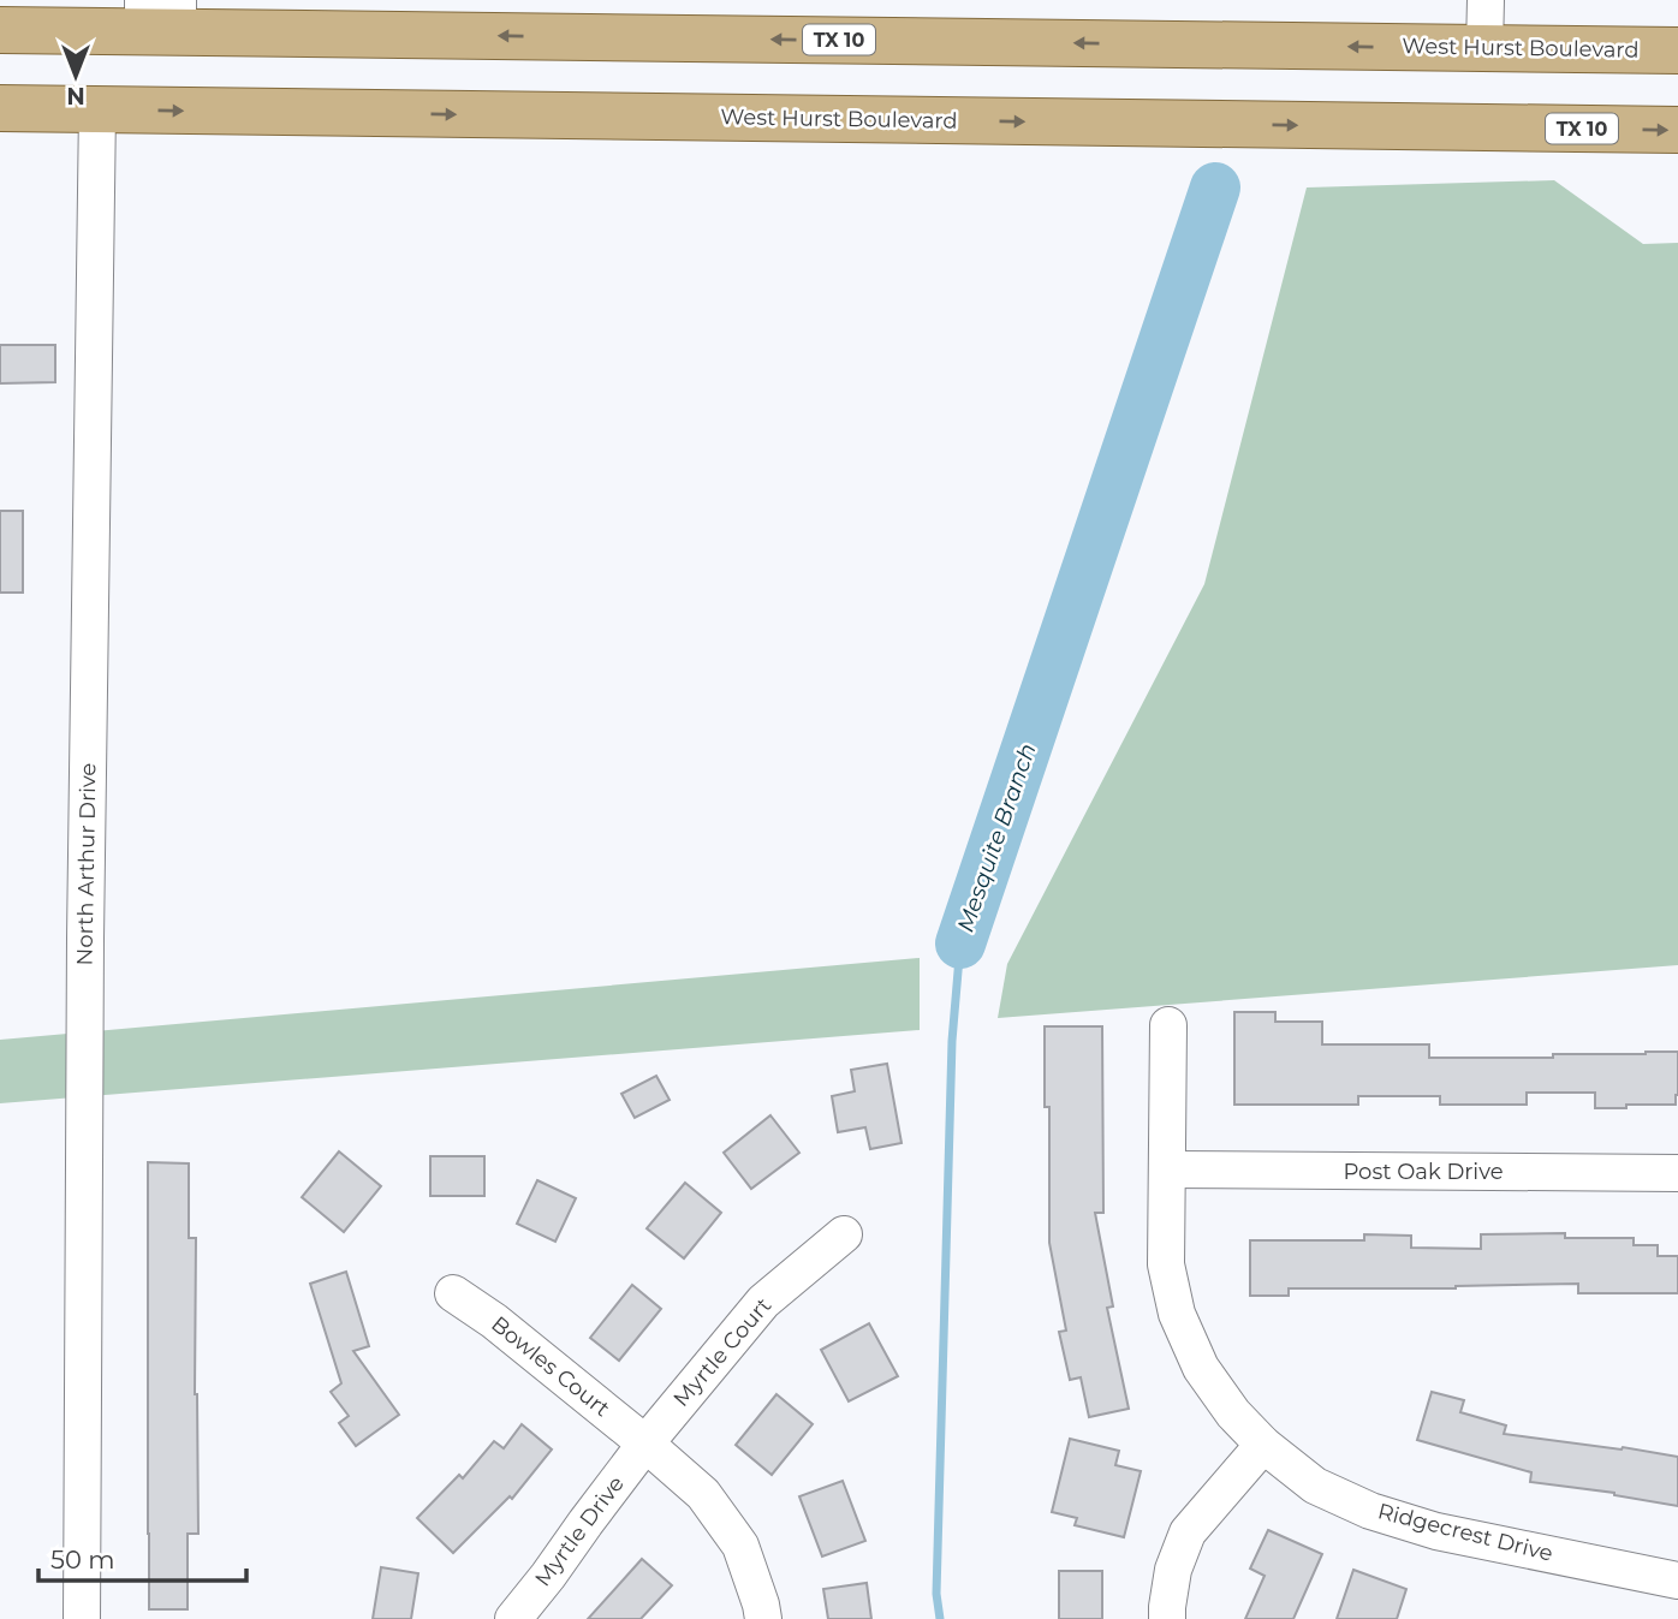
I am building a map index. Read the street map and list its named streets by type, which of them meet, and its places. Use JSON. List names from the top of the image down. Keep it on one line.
{"streets":{"main road":["TX 10","West Hurst Boulevard"],"street":["North Arthur Drive","Post Oak Drive","Myrtle Court","Bowles Court","Myrtle Drive","Ridgecrest Drive"]},"crossings":[["West Hurst Boulevard","North Arthur Drive"],["Post Oak Drive","Ridgecrest Drive"],["Myrtle Court","Bowles Court"],["Myrtle Court","Myrtle Drive"],["Bowles Court","Myrtle Drive"]],"water":["Mesquite Branch"],"scale_bar":"50 m","north":"bottom"}
